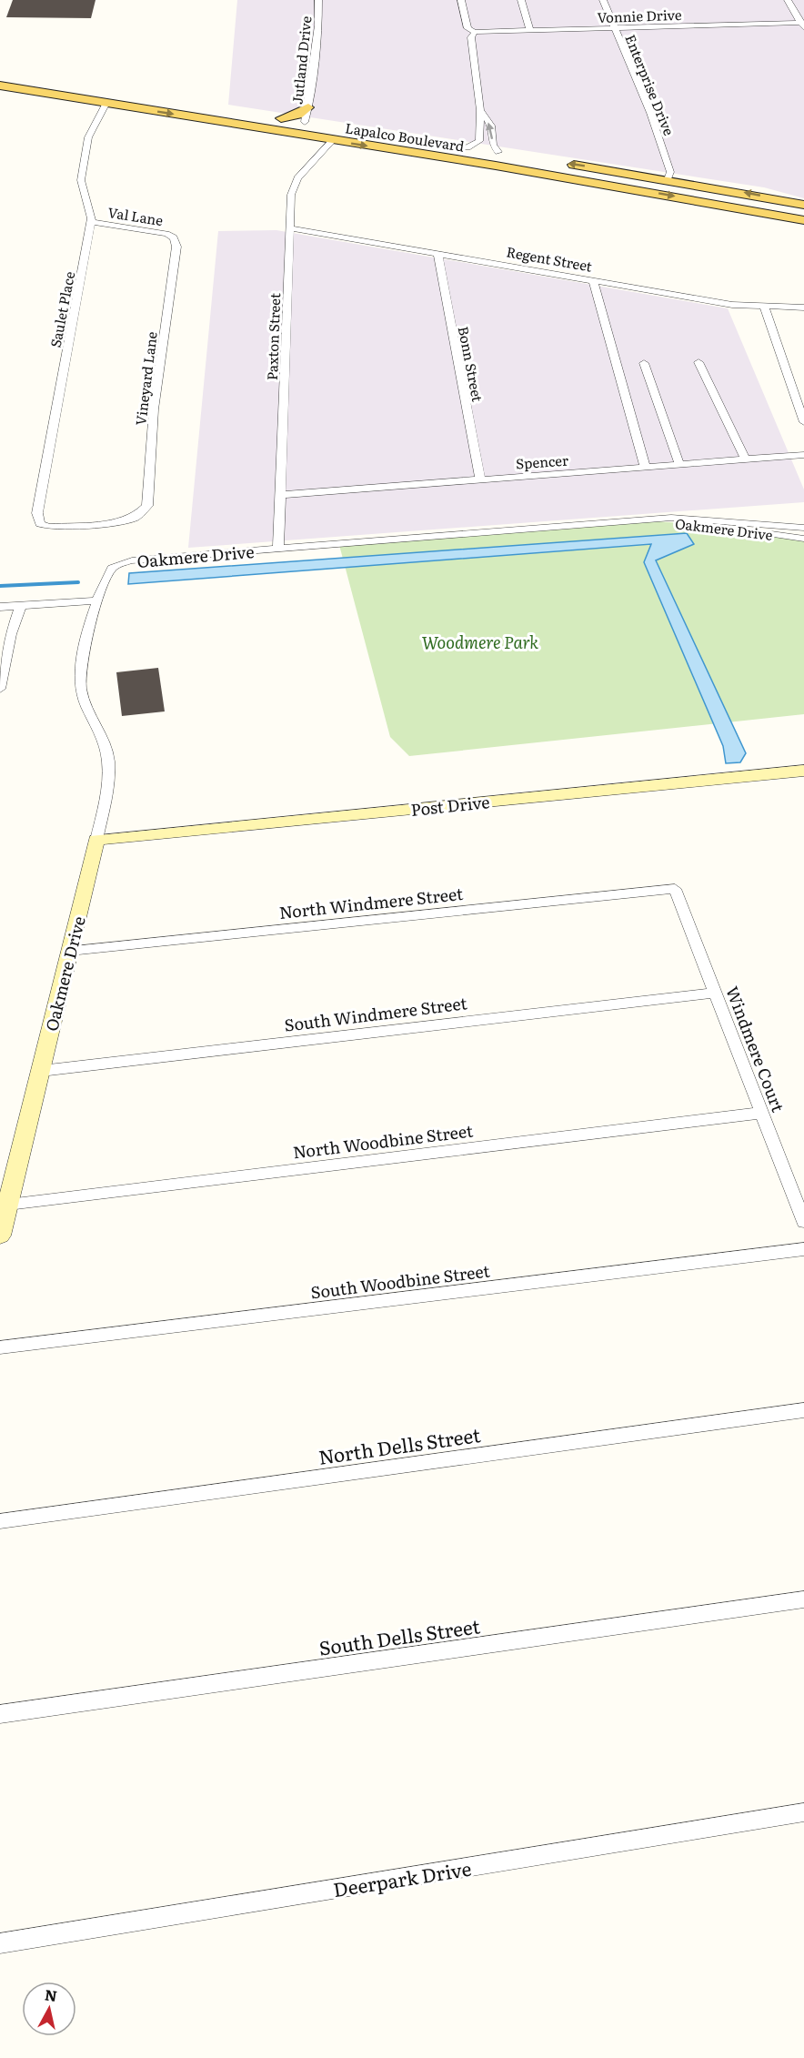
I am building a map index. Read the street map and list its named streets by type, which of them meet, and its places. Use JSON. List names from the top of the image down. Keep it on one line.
{"streets":{"main road":["Lapalco Boulevard"],"street":["Vonnie Drive","Jutland Drive","Enterprise Drive","Val Lane","Regent Street","Saulet Place","Paxton Street","Bonn Street","Vineyard Lane","Spencer","Oakmere Drive","Post Drive","North Windmere Street","South Windmere Street","Windmere Court","North Woodbine Street","South Woodbine Street","North Dells Street","South Dells Street","Deerpark Drive"]},"crossings":[["Vonnie Drive","Enterprise Drive"],["Lapalco Boulevard","Saulet Place"],["Lapalco Boulevard","Paxton Street"],["Val Lane","Saulet Place"],["Val Lane","Vineyard Lane"],["Regent Street","Paxton Street"],["Regent Street","Bonn Street"],["Saulet Place","Vineyard Lane"],["Paxton Street","Spencer"],["Paxton Street","Oakmere Drive"],["Bonn Street","Spencer"],["Oakmere Drive","Post Drive"],["Oakmere Drive","North Windmere Street"],["Oakmere Drive","South Windmere Street"],["Oakmere Drive","North Woodbine Street"],["North Windmere Street","Windmere Court"],["South Windmere Street","Windmere Court"],["Windmere Court","North Woodbine Street"]],"parks":["Woodmere Park"],"north":"top"}
